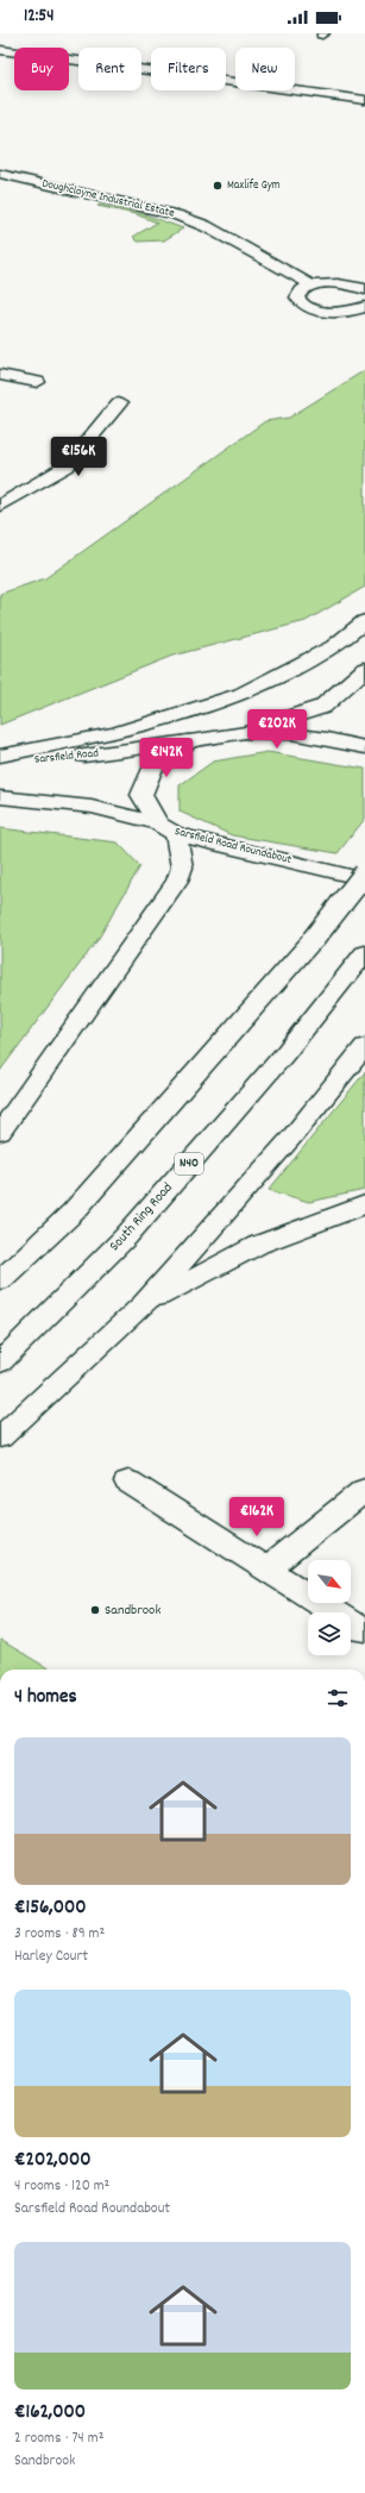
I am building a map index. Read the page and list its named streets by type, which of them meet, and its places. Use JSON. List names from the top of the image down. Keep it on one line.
{"streets":{"main road":["Doughcloyne Industrial Estate","Sarsfield Road","Sarsfield Road Roundabout","N40","South Ring Road"]},"crossings":[["Sarsfield Road","Sarsfield Road Roundabout"]],"places":["Maxlife Gym","Sandbrook"],"north":"bottom right","page":{"status":"12:54","chip":["Buy","Rent","Filters","New"],"price":["€156K","€202K","€142K","€162K"],"heading":"4 homes","list":[{"name":"€156,000","note":"3 rooms · 89 m² · Harley Court"},{"name":"€202,000","note":"4 rooms · 120 m² · Sarsfield Road Roundabout"},{"name":"€162,000","note":"2 rooms · 74 m² · Sandbrook"}]}}
